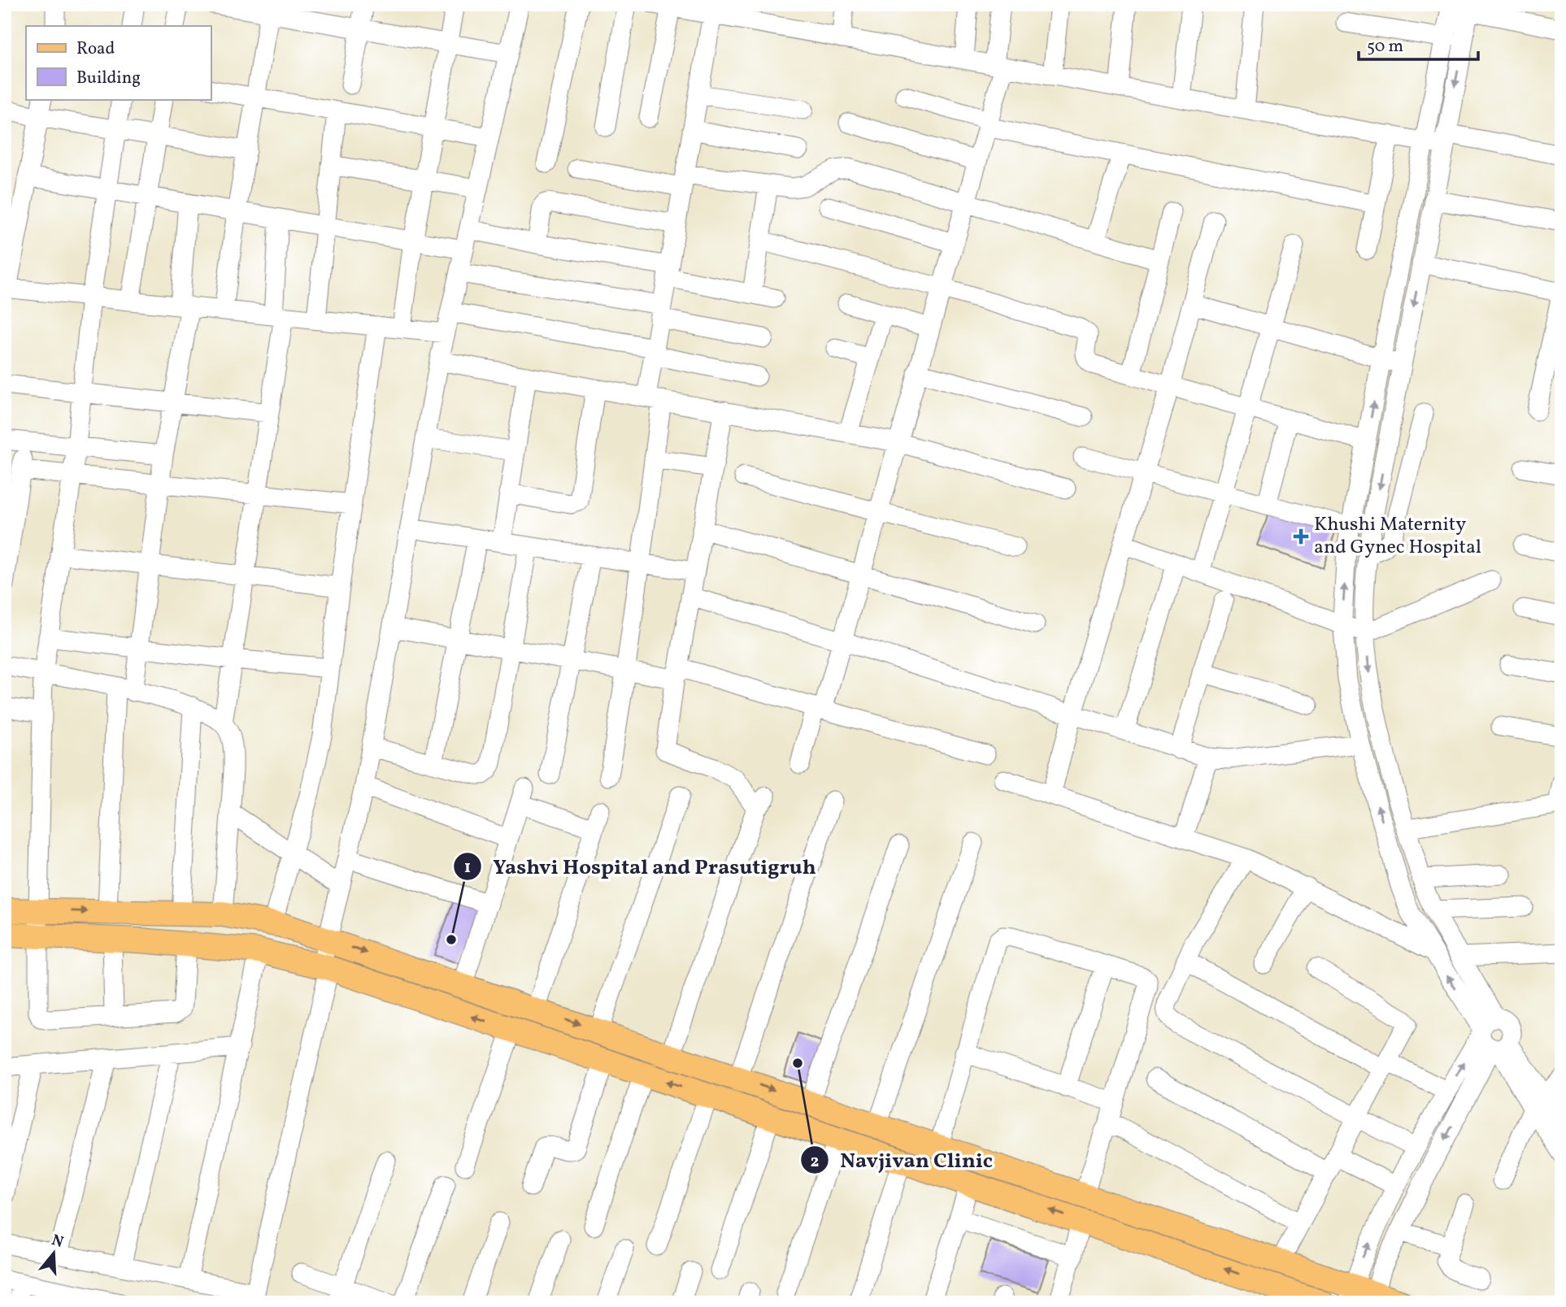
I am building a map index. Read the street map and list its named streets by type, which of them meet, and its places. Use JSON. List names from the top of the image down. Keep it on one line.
{"places":{"health":["Khushi Maternity and Gynec Hospital"],"other":["Yashvi Hospital and Prasutigruh","Navjivan Clinic"]},"legend":["Road","Building"],"scale_bar":"50 m","north":"top"}
